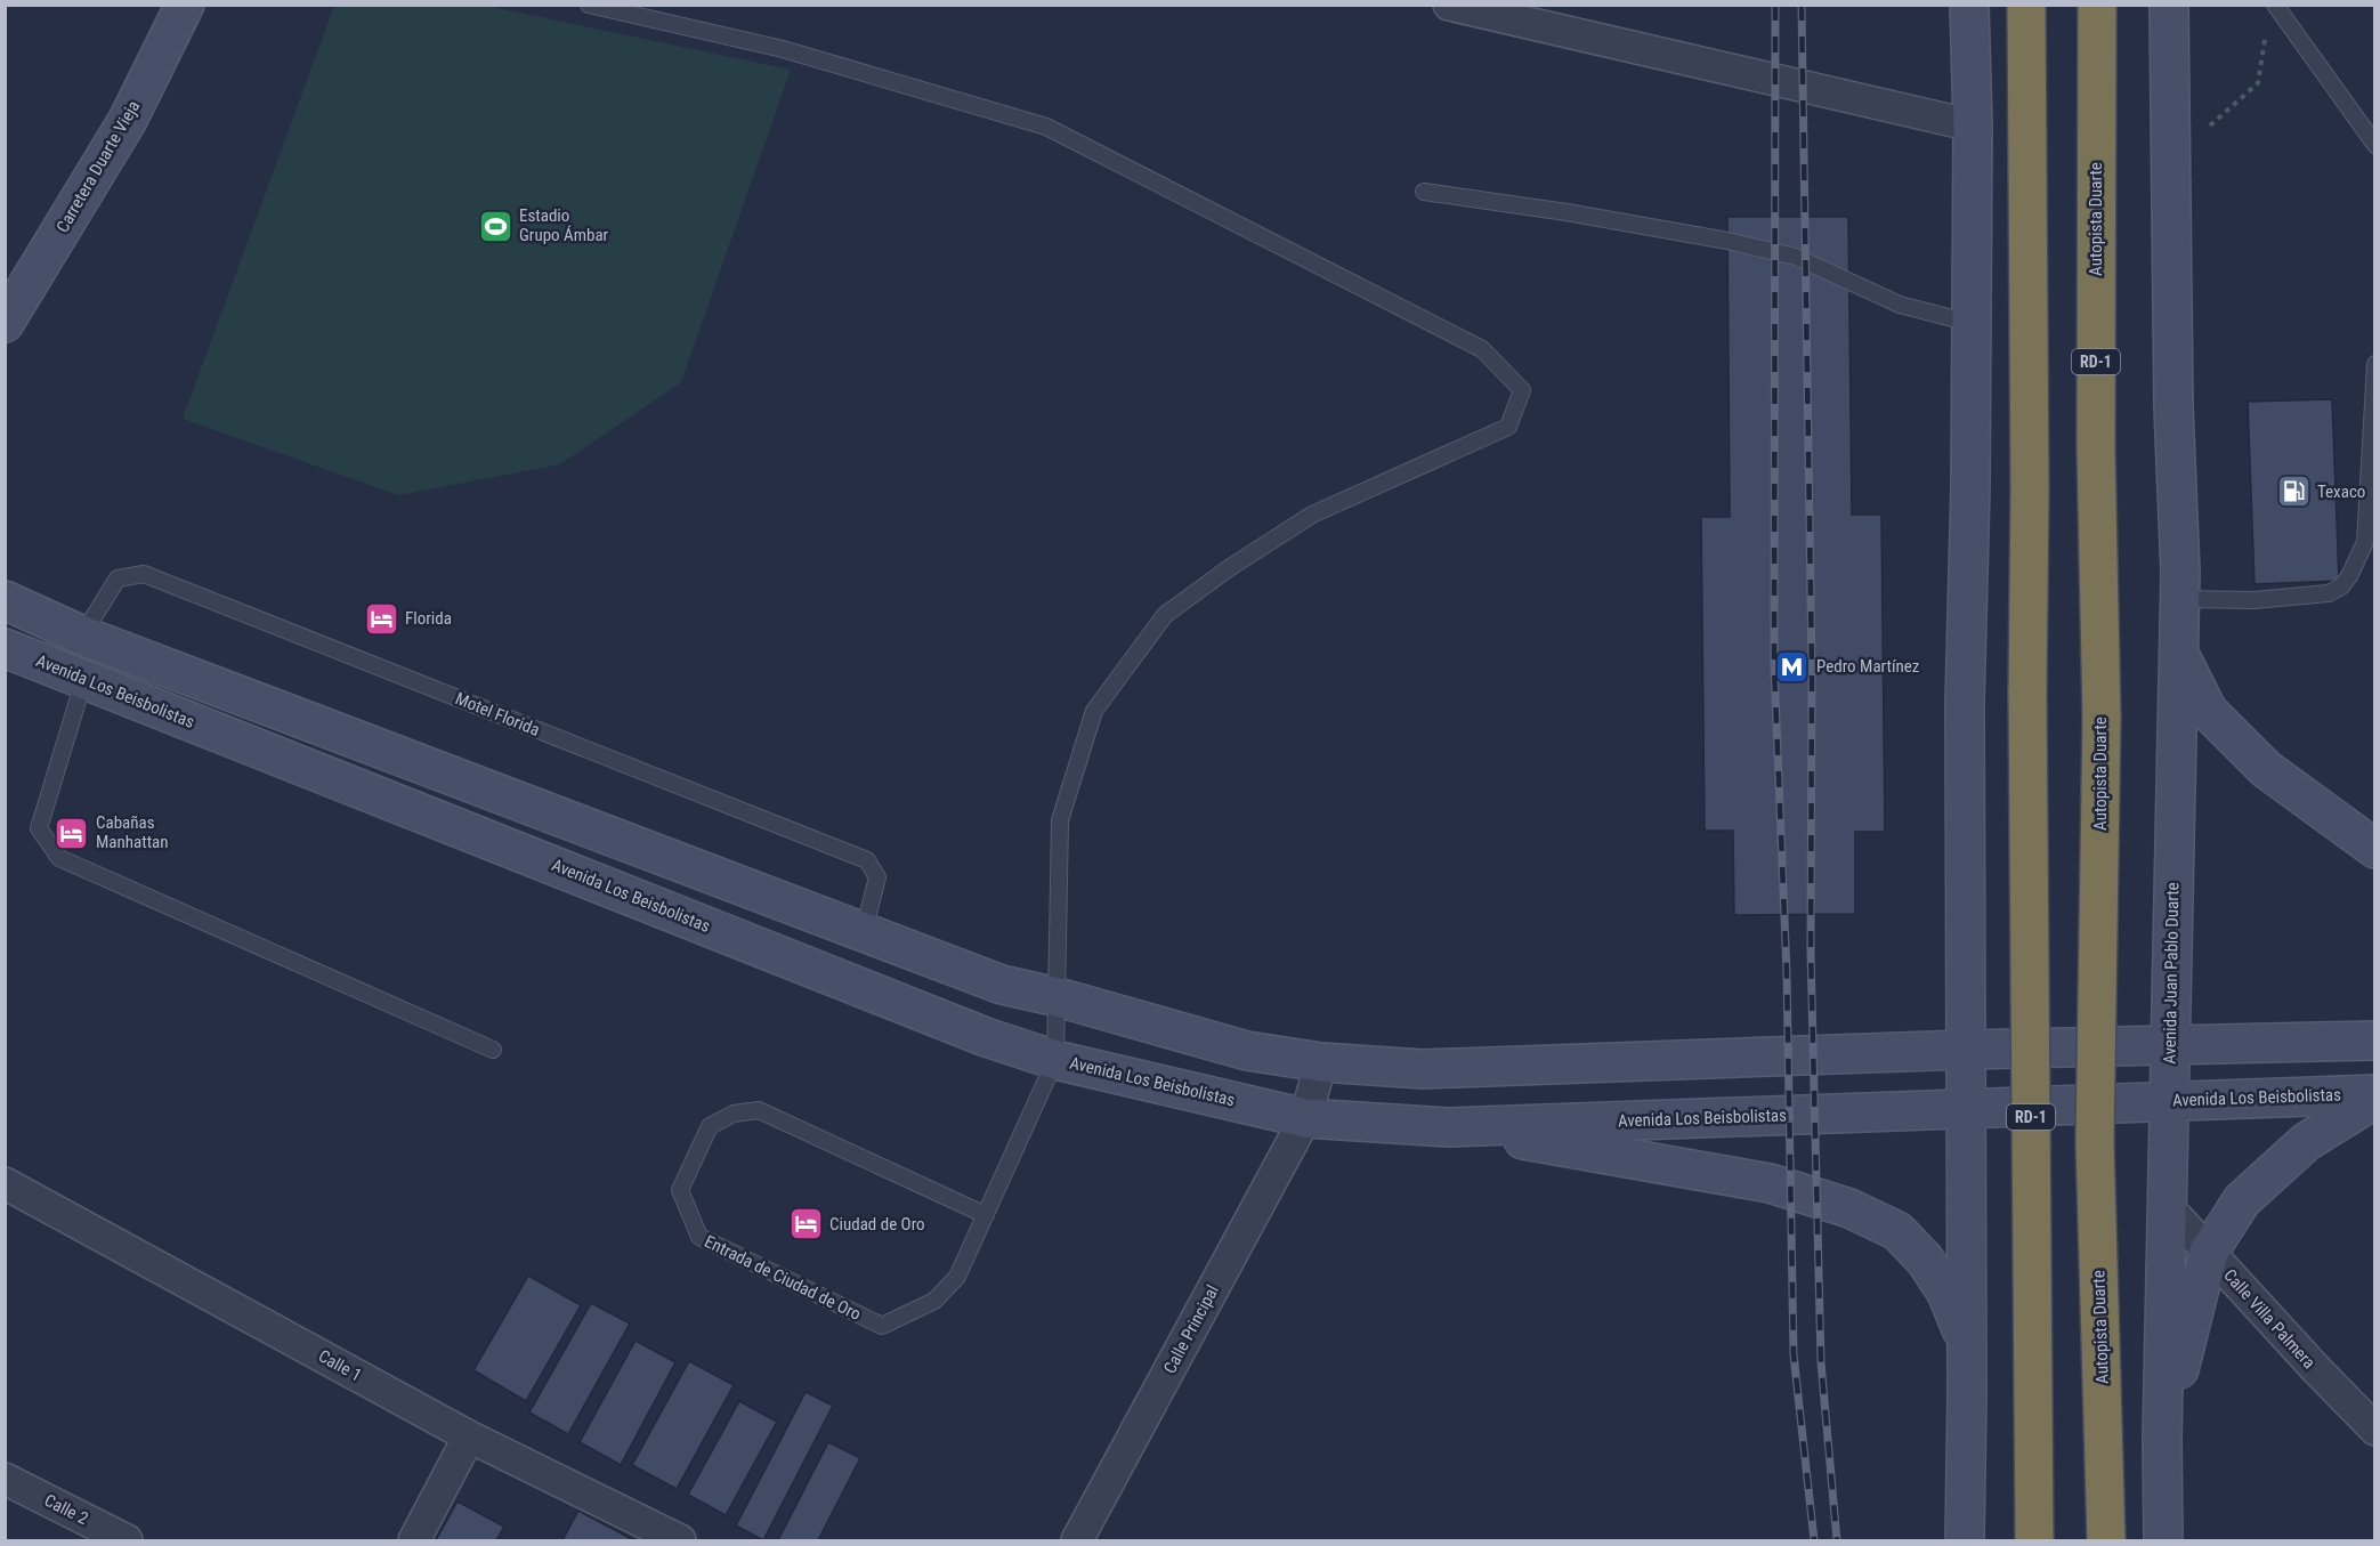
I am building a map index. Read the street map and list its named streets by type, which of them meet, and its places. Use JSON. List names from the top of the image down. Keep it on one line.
{"streets":{"highway":["Autopista Duarte","RD-1"],"main road":["Carretera Duarte Vieja","Avenida Los Beisbolistas","Avenida Juan Pablo Duarte"],"street":["Calle Villa Palmera","Calle Principal","Calle 1","Calle 2"],"lane":["Motel Florida","Entrada de Ciudad de Oro"]},"crossings":[["Avenida Los Beisbolistas","Avenida Juan Pablo Duarte"],["Avenida Los Beisbolistas","Entrada de Ciudad de Oro"],["Avenida Los Beisbolistas","Calle Principal"],["Avenida Juan Pablo Duarte","Calle Villa Palmera"]],"places":{"sports":["Estadio Grupo Ámbar"],"fuel station":["Texaco"],"hotel":["Florida","Cabañas Manhattan","Ciudad de Oro"],"metro station":["Pedro Martínez"]}}
